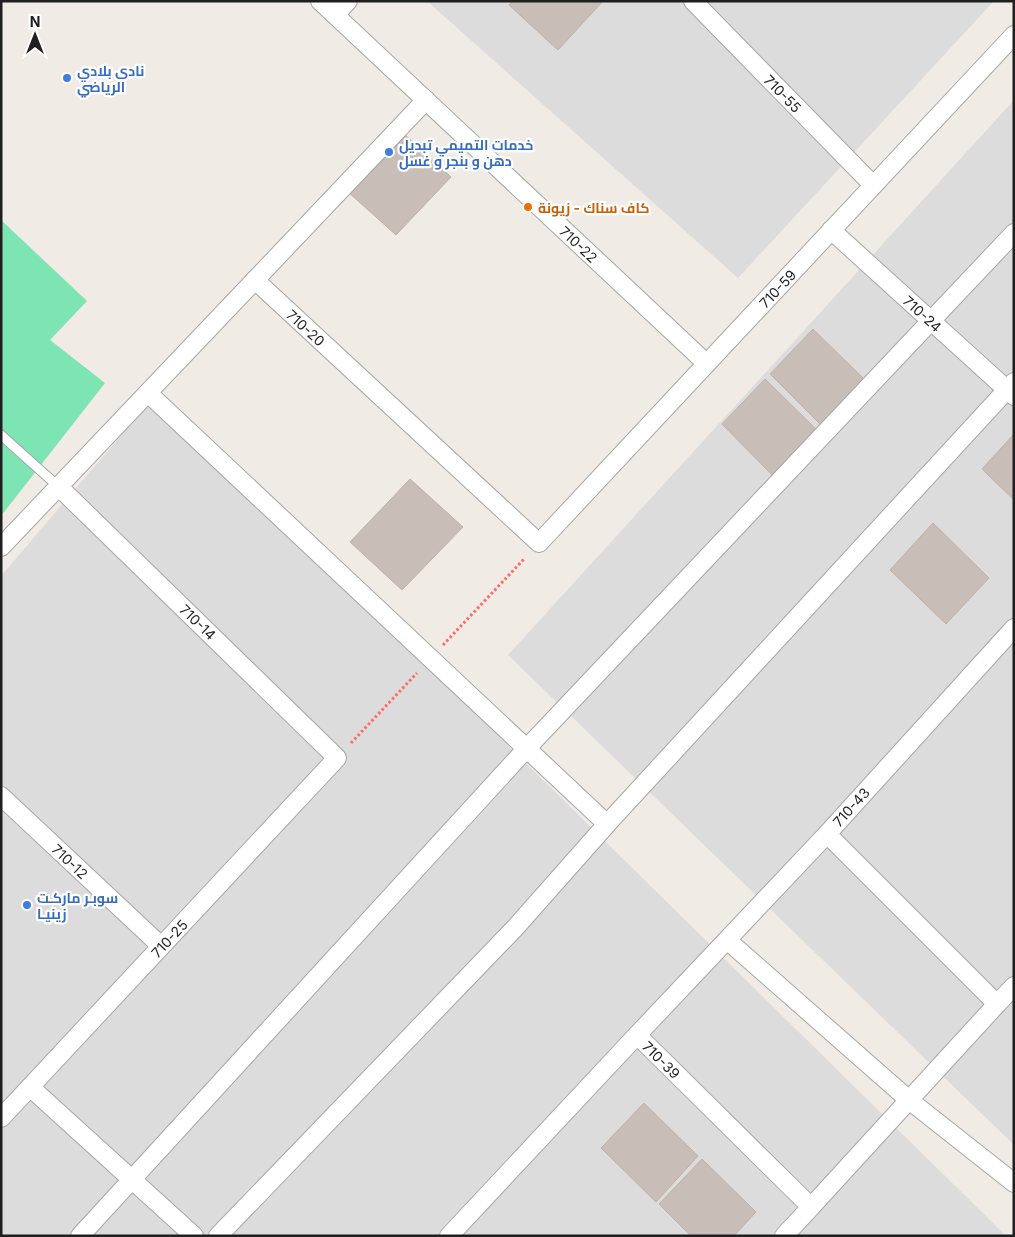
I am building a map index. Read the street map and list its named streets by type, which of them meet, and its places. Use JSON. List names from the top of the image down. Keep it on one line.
{"streets":{"street":["710-55","710-22","710-59","710-24","710-20","710-14","710-43","710-12","710-25","710-39"]},"crossings":[["710-55","710-59"],["710-22","710-59"],["710-59","710-24"],["710-59","710-20"],["710-14","710-25"],["710-12","710-25"]],"places":["نادي بلادي الرياضي","خدمات التميمي تبديل دهن و بنجر و غسل","كاف سناك - زيونة","سوبـر ماركـت زينيـا"],"north":"top"}
